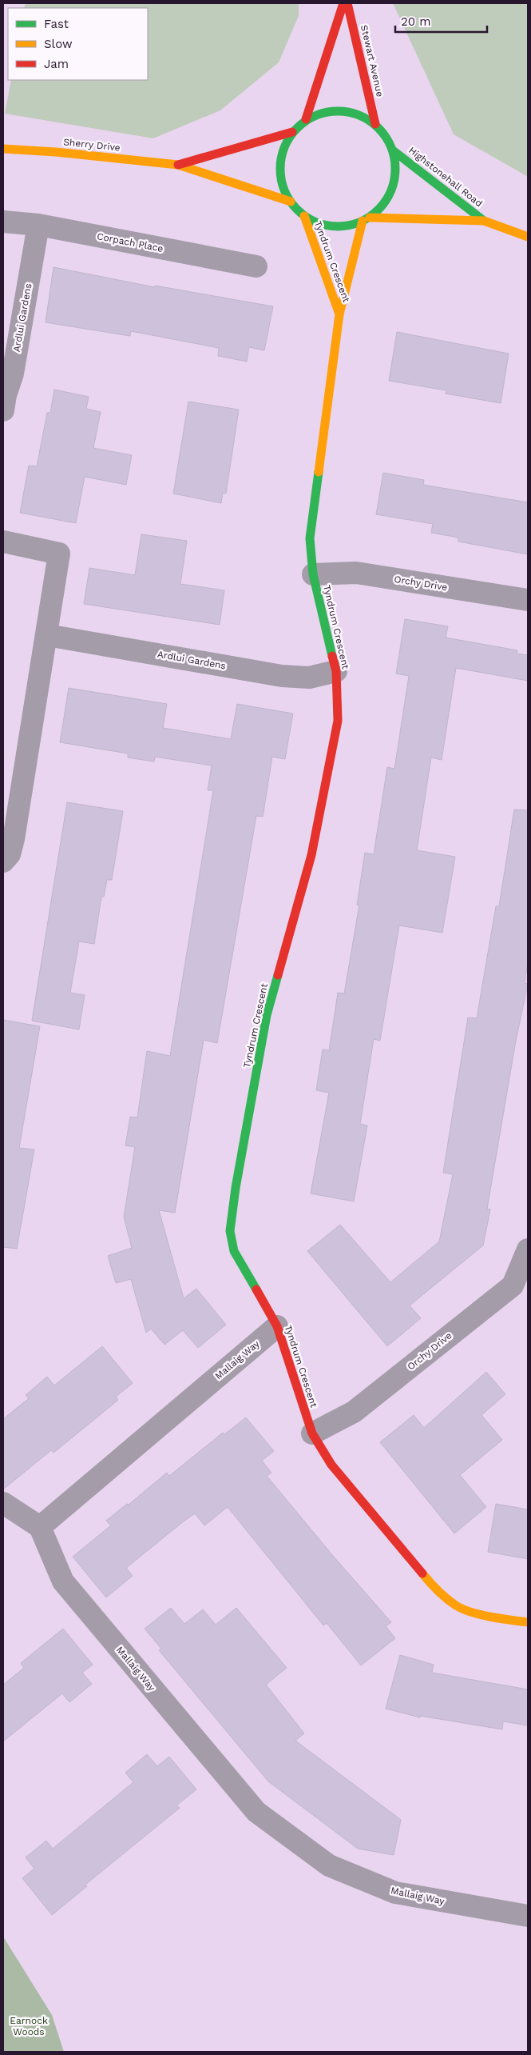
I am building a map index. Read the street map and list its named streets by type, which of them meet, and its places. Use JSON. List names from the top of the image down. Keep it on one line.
{"streets":{"street":["Stewart Avenue","Sherry Drive","Highstonehall Road","Corpach Place","Tyndrum Crescent","Ardlui Gardens","Orchy Drive","Mallaig Way"]},"crossings":[["Stewart Avenue","Sherry Drive"],["Stewart Avenue","Highstonehall Road"],["Stewart Avenue","Tyndrum Crescent"],["Sherry Drive","Highstonehall Road"],["Sherry Drive","Tyndrum Crescent"],["Highstonehall Road","Tyndrum Crescent"],["Corpach Place","Ardlui Gardens"],["Tyndrum Crescent","Ardlui Gardens"],["Tyndrum Crescent","Orchy Drive"],["Tyndrum Crescent","Mallaig Way"]],"parks":["Earnock Woods"],"legend":["Fast","Slow","Jam"],"scale_bar":"20 m"}
